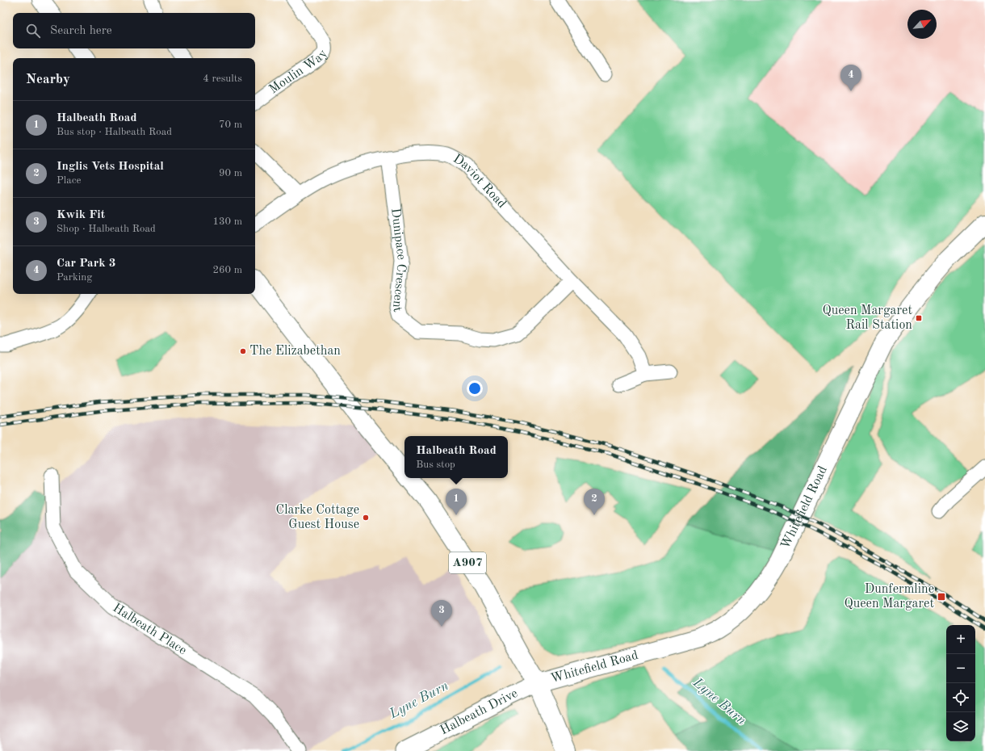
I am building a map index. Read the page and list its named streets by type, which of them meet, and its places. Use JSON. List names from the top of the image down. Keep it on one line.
{"streets":{"main road":["Whitefield Road","A907"],"street":["Moulin Way","Daviot Road","Dunipace Crescent","Halbeath Place","Halbeath Drive"]},"crossings":[["Daviot Road","Dunipace Crescent"],["Whitefield Road","A907"],["Whitefield Road","Halbeath Drive"],["A907","Halbeath Drive"]],"water":["Lyne Burn"],"places":{"transit":["Queen Margaret Rail Station","Dunfermline Queen Margaret"],"other":["The Elizabethan","Clarke Cottage Guest House"]},"north":"top right","page":{"search":"Search here","heading":["Nearby","4 results"],"pins":["4","1","2","3"],"list":[{"mark":"1","name":"Halbeath Road","note":"Bus stop · Halbeath Road","value":"70 m"},{"mark":"2","name":"Inglis Vets Hospital","note":"Place","value":"90 m"},{"mark":"3","name":"Kwik Fit","note":"Shop · Halbeath Road","value":"130 m"},{"mark":"4","name":"Car Park 3","note":"Parking","value":"260 m"}],"popup":["Halbeath Road","Bus stop"],"map_buttons":["+","−"]}}
